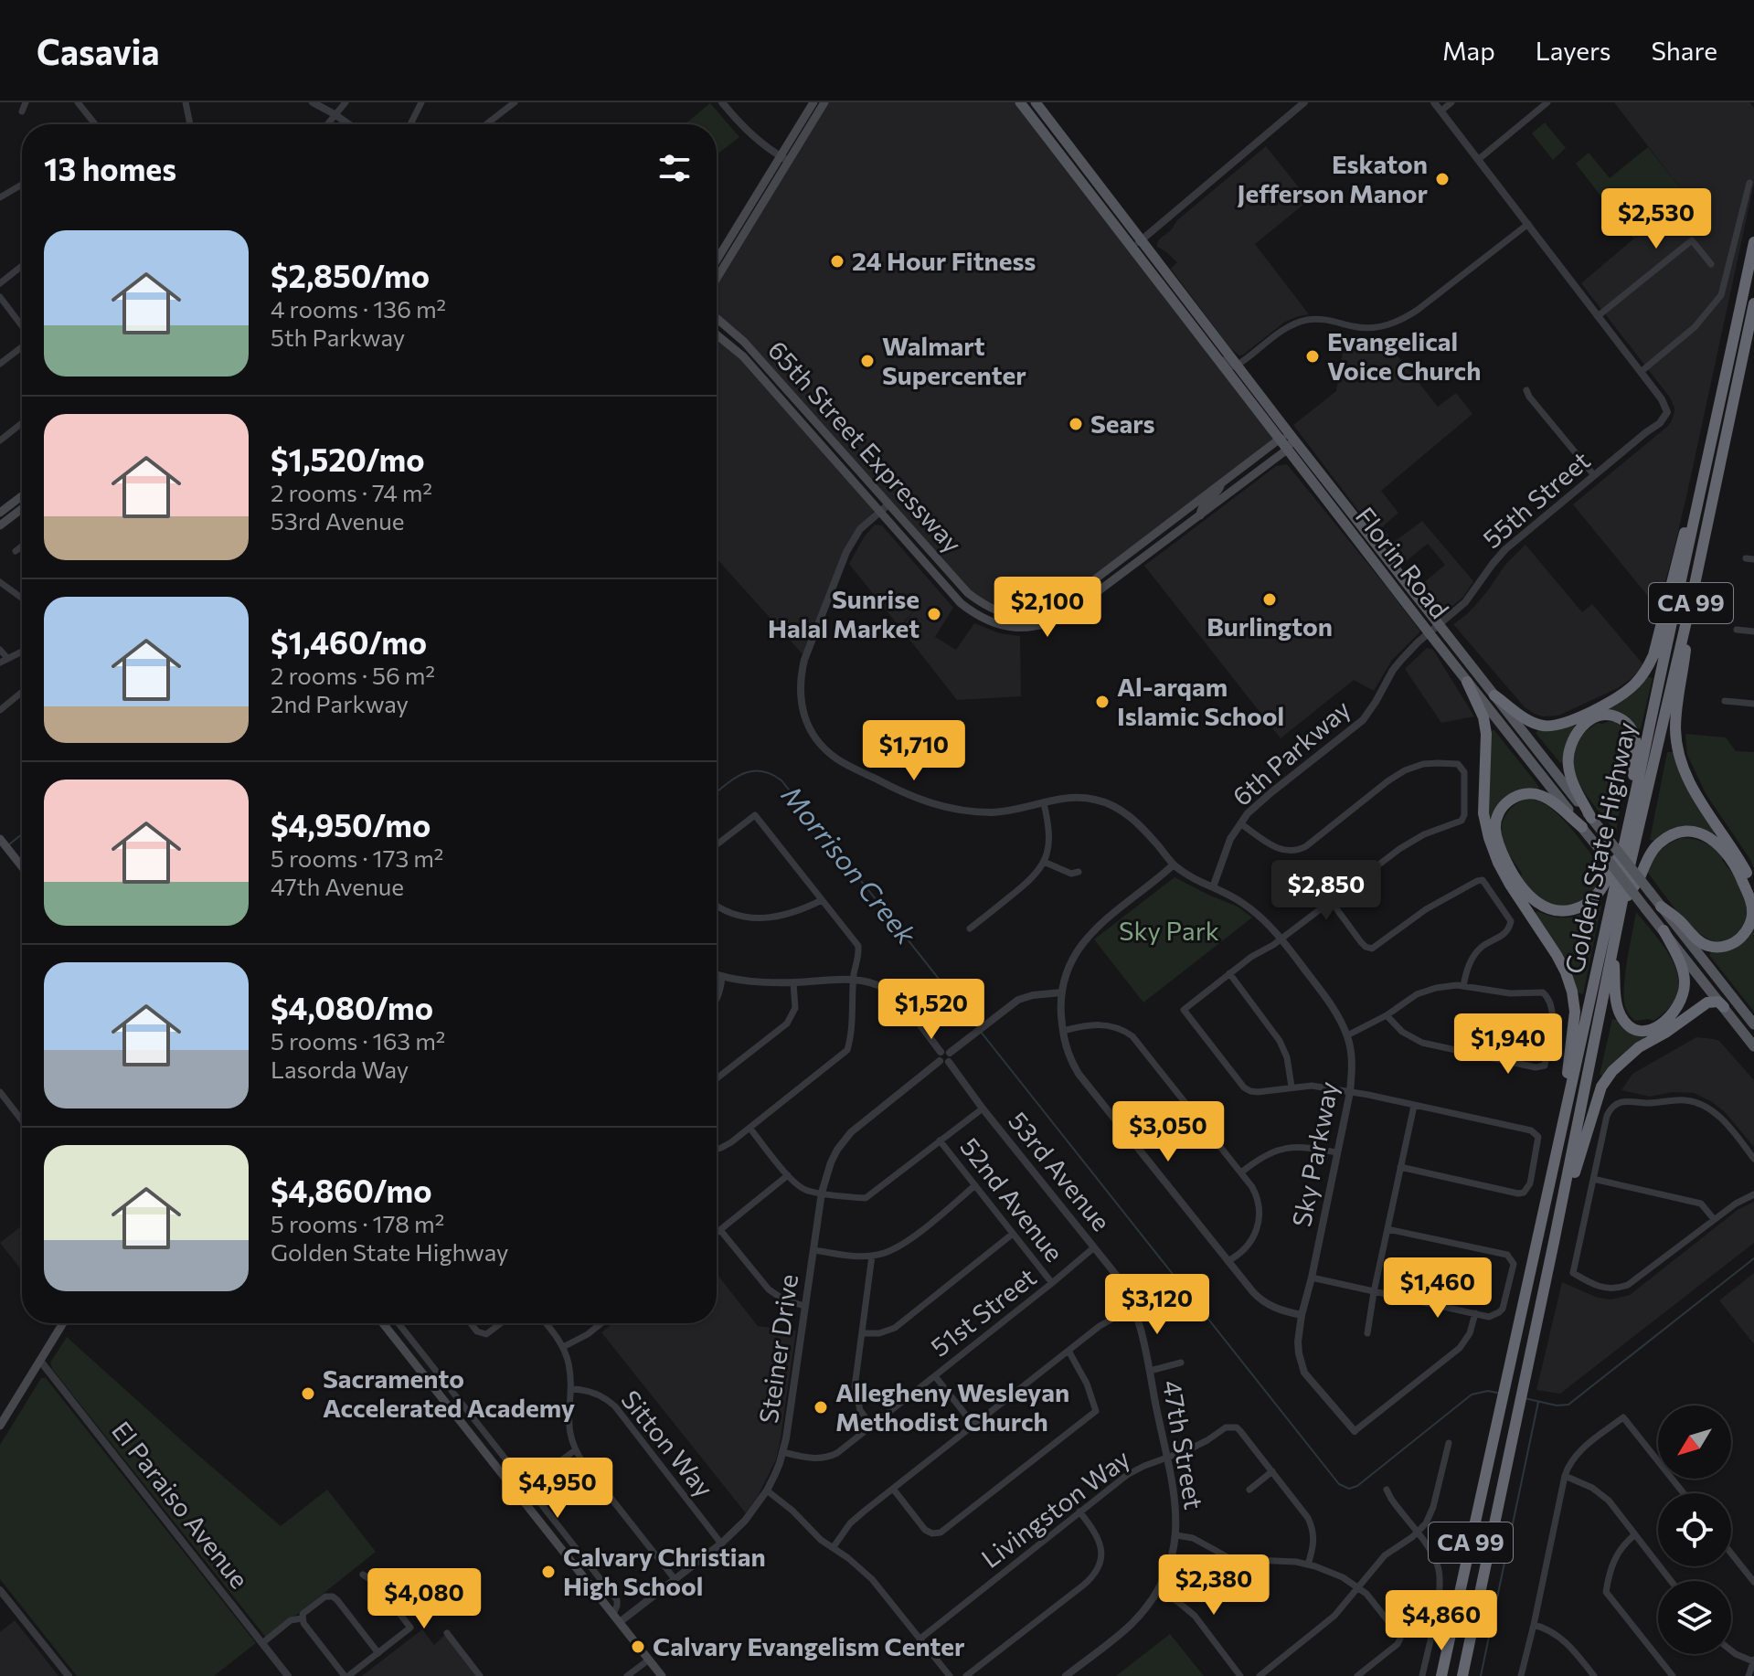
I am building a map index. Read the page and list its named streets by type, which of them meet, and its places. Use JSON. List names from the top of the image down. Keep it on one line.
{"streets":{"highway":["CA 99","Golden State Highway"],"main road":["65th Street Expressway","Florin Road"],"street":["55th Street","6th Parkway","Sky Parkway","53rd Avenue","52nd Avenue","51st Street","Steiner Drive","Sitton Way","47th Street","El Paraiso Avenue","Livingston Way"]},"crossings":[["65th Street Expressway","Florin Road"],["65th Street Expressway","Sky Parkway"],["55th Street","Florin Road"],["55th Street","6th Parkway"],["Florin Road","6th Parkway"],["6th Parkway","Sky Parkway"],["53rd Avenue","51st Street"],["53rd Avenue","Steiner Drive"],["53rd Avenue","47th Street"],["52nd Avenue","51st Street"],["51st Street","Steiner Drive"],["Steiner Drive","Sitton Way"],["47th Street","Livingston Way"]],"water":["Morrison Creek"],"parks":["Sky Park"],"places":["Eskaton Jefferson Manor","24 Hour Fitness","Evangelical Voice Church","Walmart Supercenter","Sears","Burlington","Sunrise Halal Market","Al-arqam Islamic School","Sacramento Accelerated Academy","Allegheny Wesleyan Methodist Church","Calvary Christian High School","Calvary Evangelism Center"],"north":"bottom left","page":{"header":"Casavia","nav":["Map","Layers","Share"],"heading":"13 homes","price":["$2,530","$2,100","$1,710","$2,850","$1,520","$1,940","$3,050","$1,460","$3,120","$4,950","$2,380","$4,080","$4,860"],"list":[{"name":"$2,850/mo","note":"4 rooms · 136 m² · 5th Parkway"},{"name":"$1,520/mo","note":"2 rooms · 74 m² · 53rd Avenue"},{"name":"$1,460/mo","note":"2 rooms · 56 m² · 2nd Parkway"},{"name":"$4,950/mo","note":"5 rooms · 173 m² · 47th Avenue"},{"name":"$4,080/mo","note":"5 rooms · 163 m² · Lasorda Way"},{"name":"$4,860/mo","note":"5 rooms · 178 m² · Golden State Highway"}]}}
